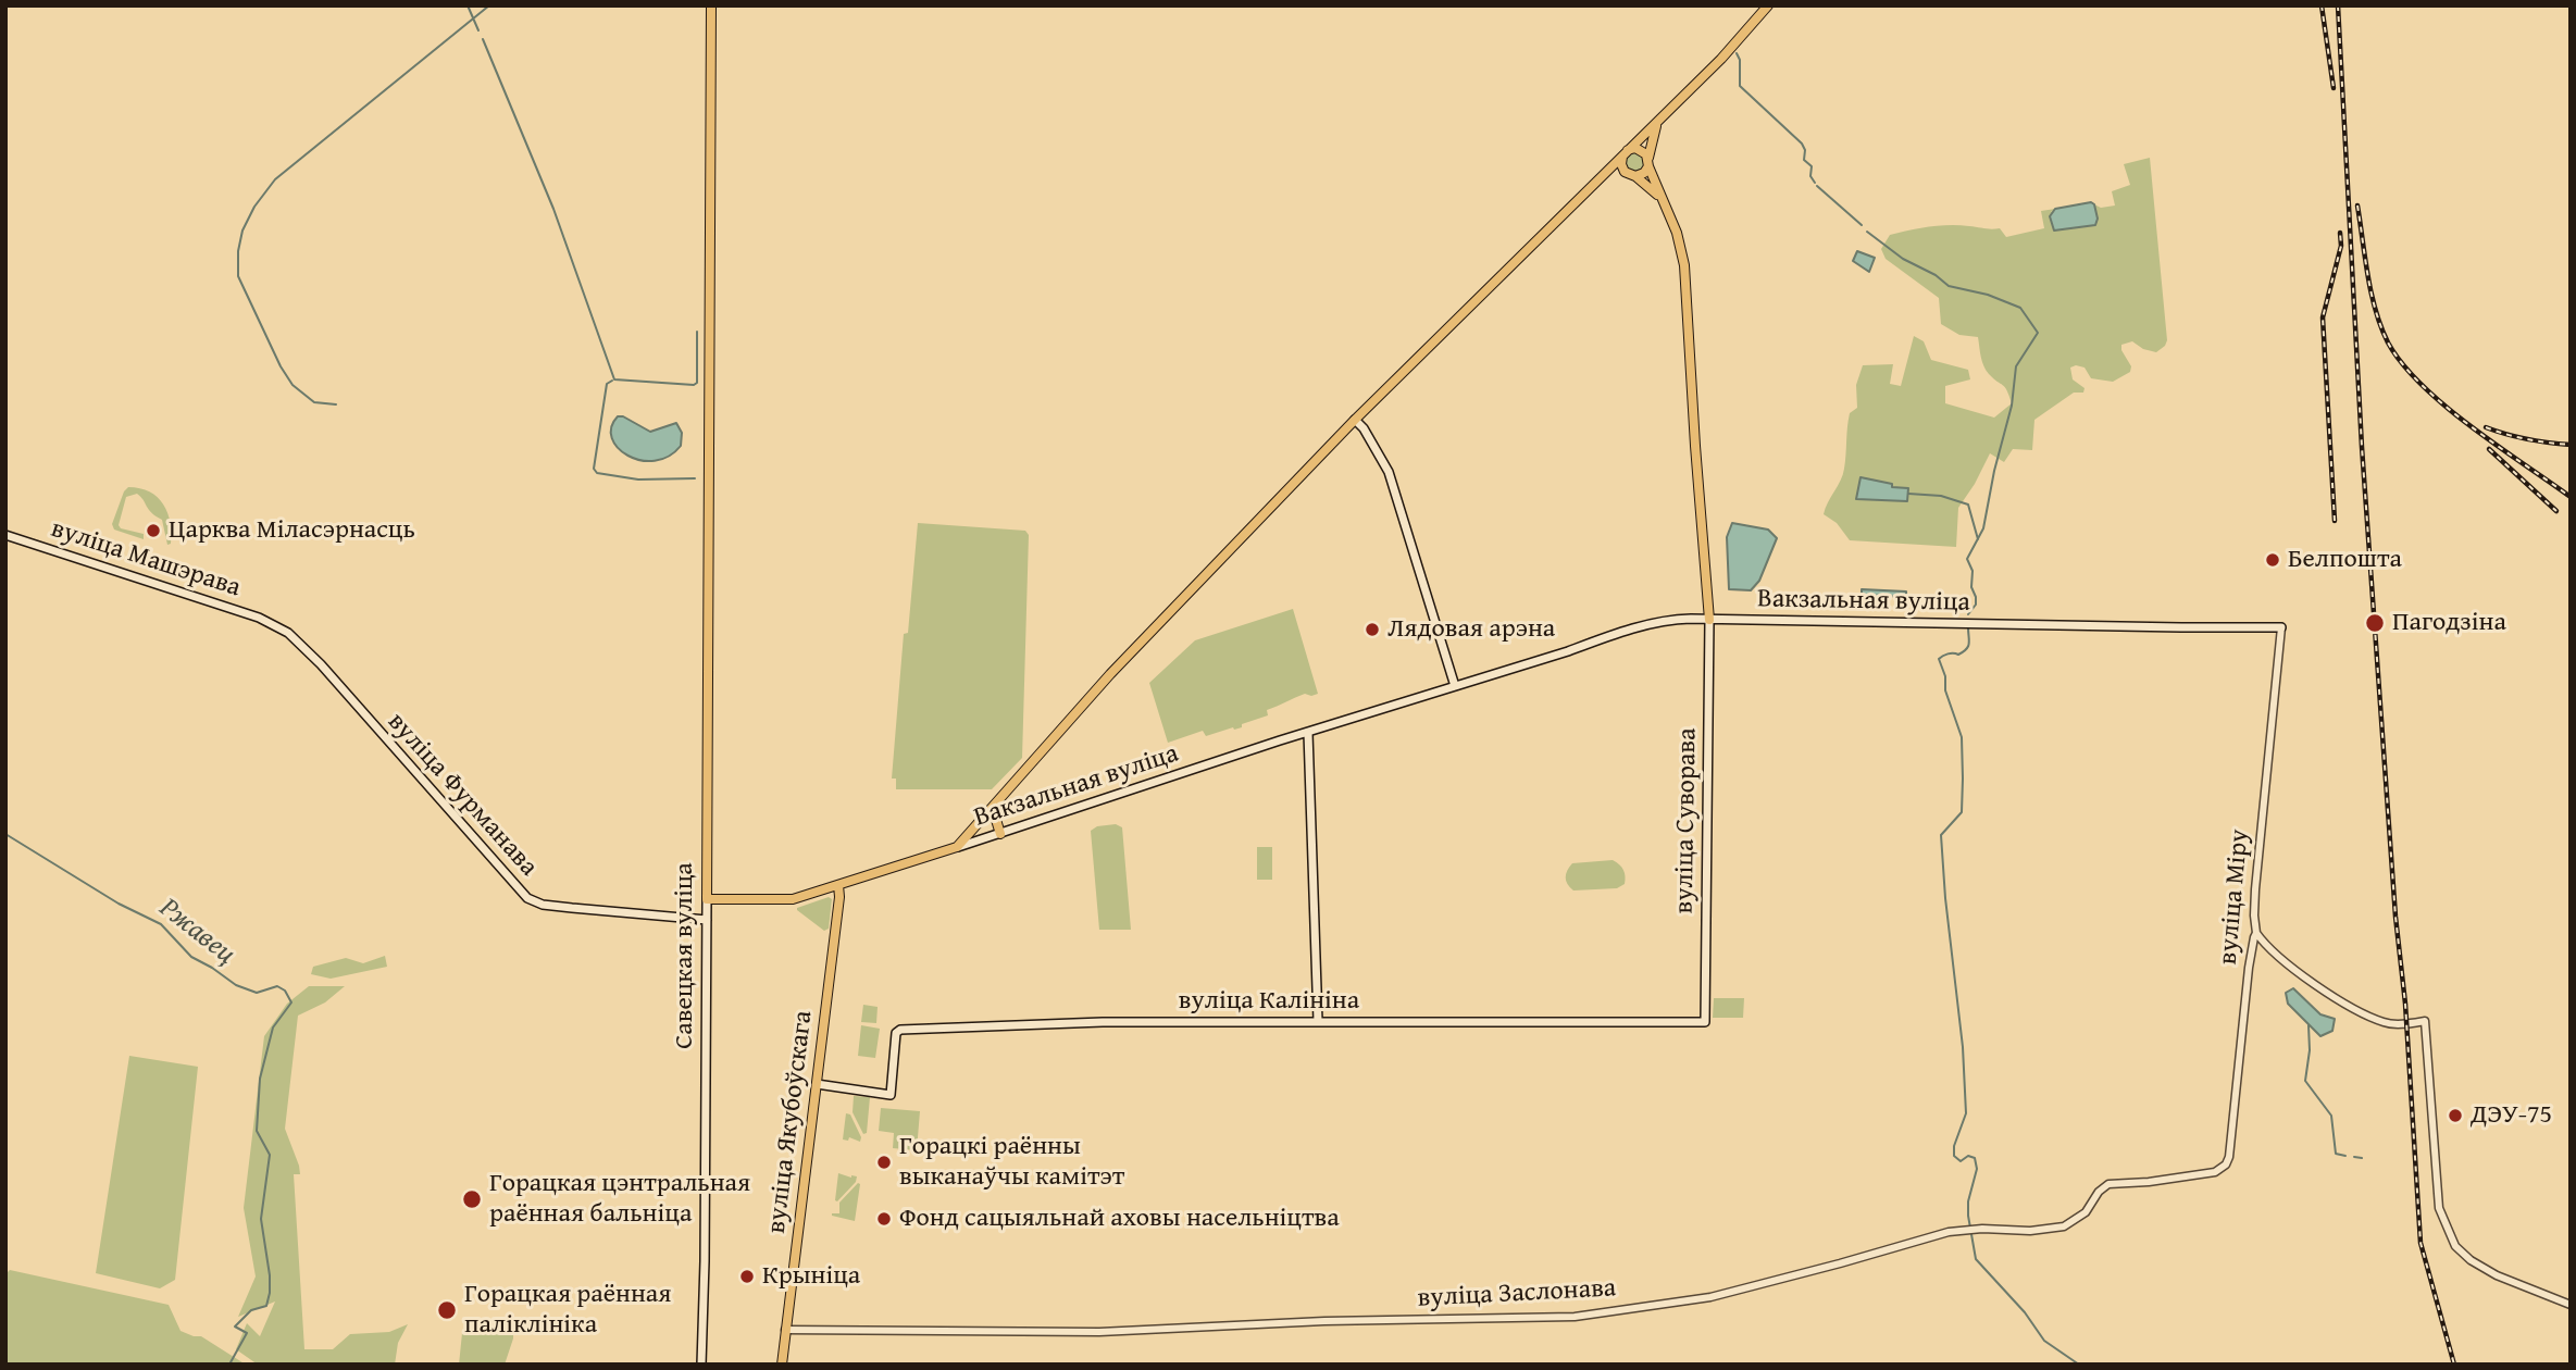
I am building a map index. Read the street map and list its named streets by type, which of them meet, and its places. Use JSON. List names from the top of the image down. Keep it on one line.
{"streets":{"main road":["вуліца Машэрава","Вакзальная вуліца","вуліца Фурманава","вуліца Суворава","Савецкая вуліца","вуліца Калініна","вуліца Якубоўскага"],"street":["вуліца Міру","вуліца Заслонава"]},"crossings":[["вуліца Машэрава","вуліца Фурманава"],["Вакзальная вуліца","вуліца Суворава"],["Вакзальная вуліца","вуліца Міру"],["Вакзальная вуліца","Савецкая вуліца"],["Вакзальная вуліца","вуліца Якубоўскага"],["вуліца Фурманава","Савецкая вуліца"],["вуліца Суворава","вуліца Калініна"],["вуліца Міру","вуліца Заслонава"],["вуліца Калініна","вуліца Якубоўскага"],["вуліца Якубоўскага","вуліца Заслонава"]],"water":["Ржавец"],"places":["Царква Міласэрнасць","Белпошта","Пагодзіна","Лядовая арэна","ДЭУ-75","Горацкі раённы выканаўчы камітэт","Горацкая цэнтральная раённая бальніца","Фонд сацыяльнай аховы насельніцтва","Крыніца","Горацкая раённая паліклініка"]}
